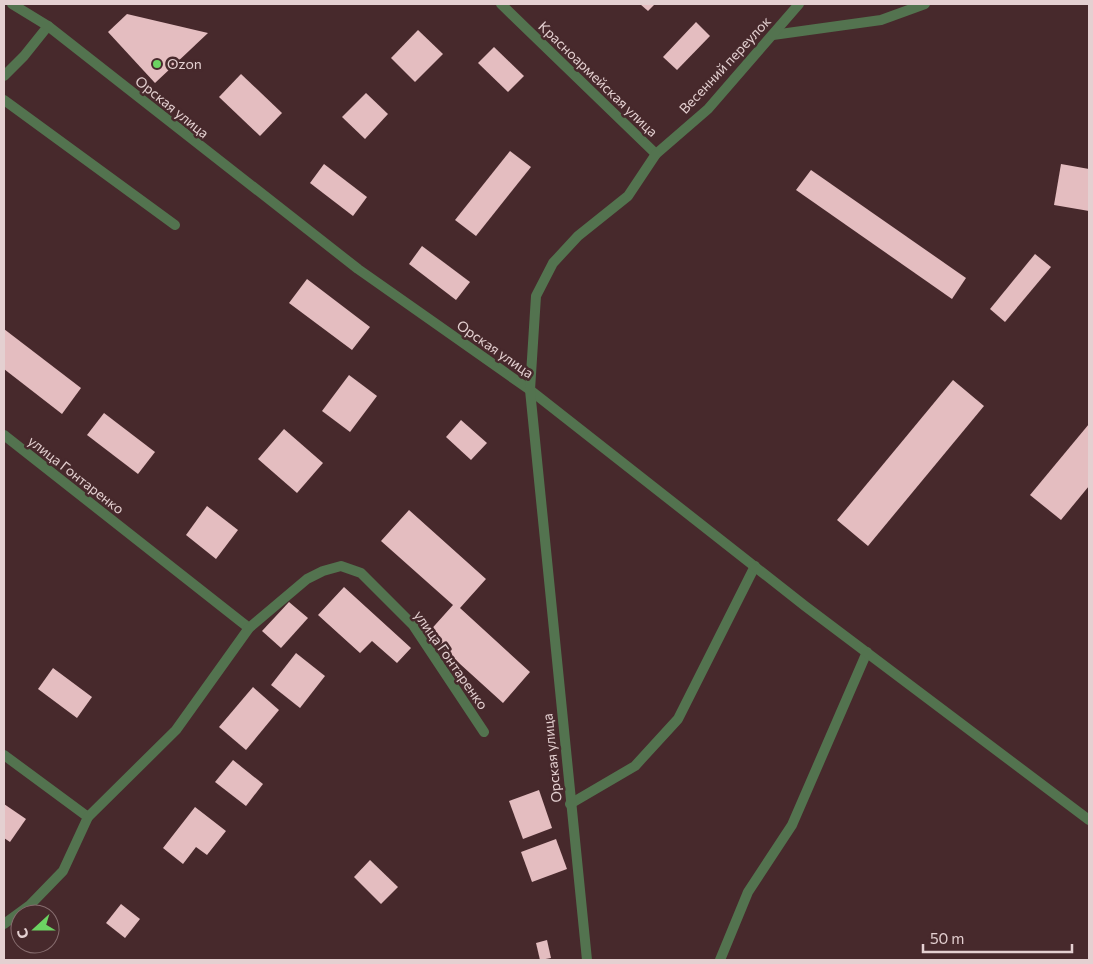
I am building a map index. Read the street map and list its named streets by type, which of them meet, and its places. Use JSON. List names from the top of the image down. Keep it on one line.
{"streets":{"street":["Весенний переулок","Красноармейская улица","Орская улица","улица Гонтаренко"]},"crossings":[["Весенний переулок","Красноармейская улица"],["Весенний переулок","Орская улица"]],"places":["Ozon"],"scale_bar":"50 m","north":"left"}
